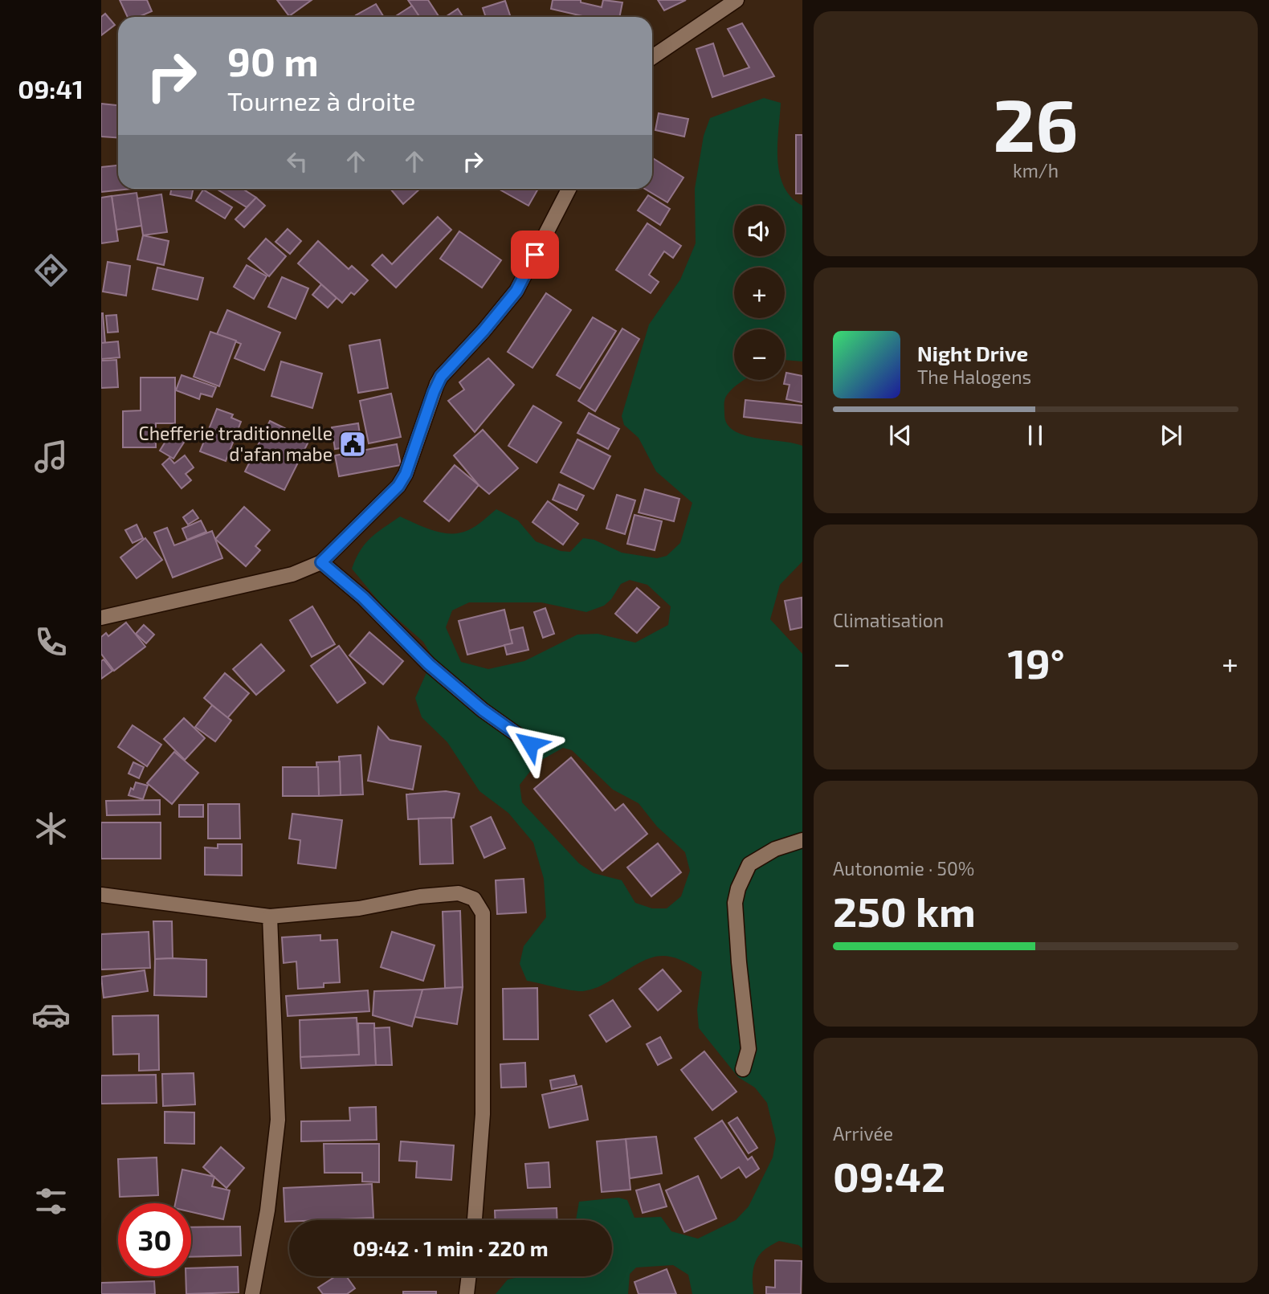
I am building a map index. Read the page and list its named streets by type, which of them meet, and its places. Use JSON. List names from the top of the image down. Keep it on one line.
{"places":{"public building":["Chefferie traditionnelle d'afan mabe"]},"page":{"tabs":"09:41","tile":[["26","km/h"],"Climatisation",["Autonomie · 50%","250 km"],["Arrivée","09:42"]],"turn":["90 m","Tournez à droite"],"map_buttons":["+","−"],"song":["Night Drive","The Halogens"],"heat":["−","19°","+"],"limit":"30","trip":"09:42 · 1 min · 220 m"}}
